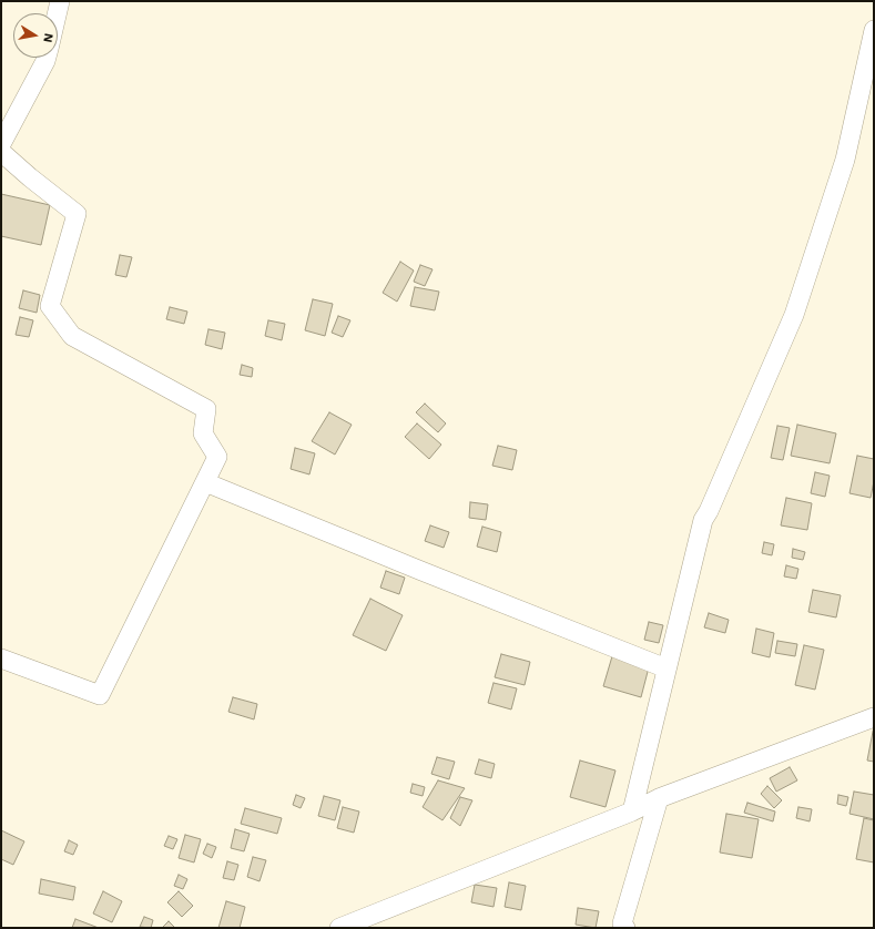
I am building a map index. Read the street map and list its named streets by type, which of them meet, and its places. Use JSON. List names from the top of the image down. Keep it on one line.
{"north":"right"}
